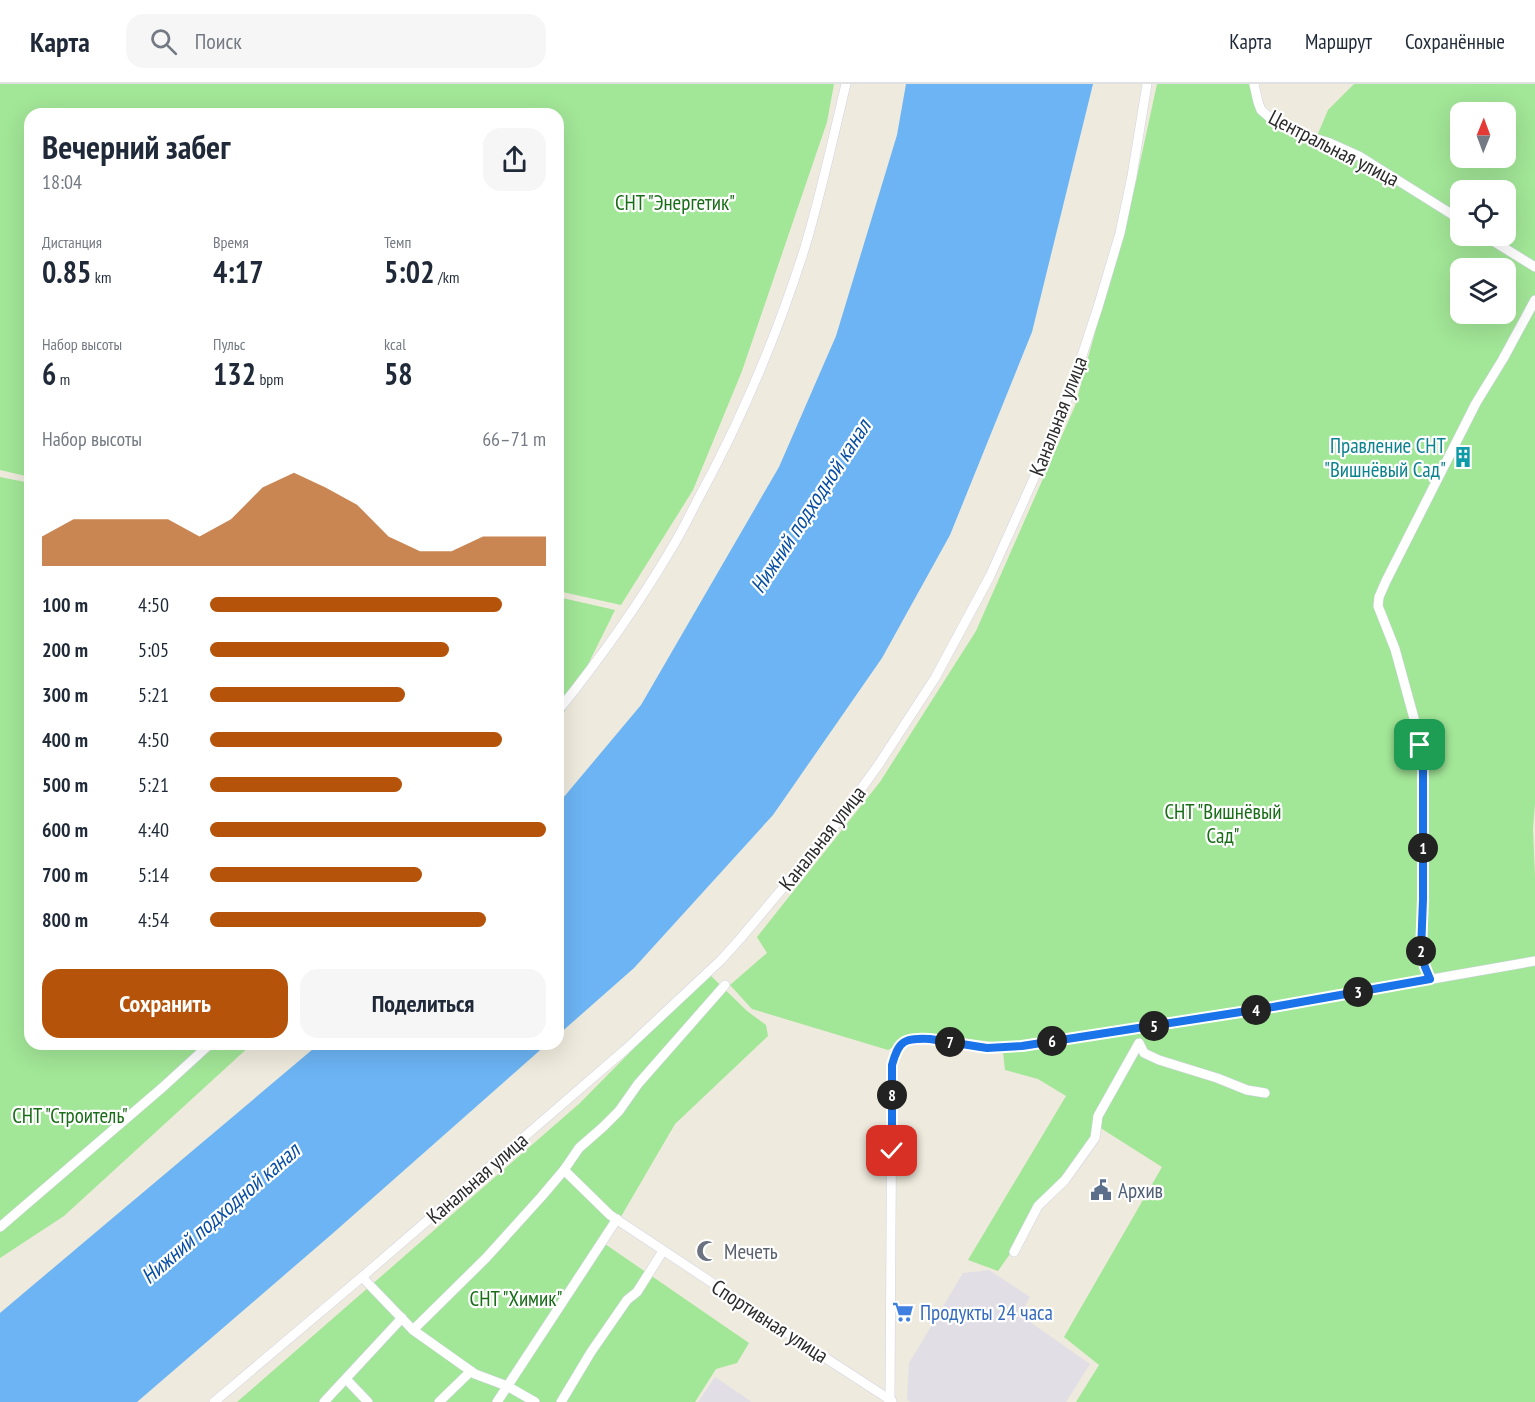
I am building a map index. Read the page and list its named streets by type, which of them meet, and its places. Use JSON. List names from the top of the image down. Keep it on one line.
{"streets":{"street":["Центральная улица","Канальная улица","Спортивная улица"]},"water":["Нижний подходной канал"],"parks":["СНТ \"Энергетик\"","СНТ \"Вишнёвый Сад\"","СНТ \"Строитель\"","СНТ \"Химик\""],"places":{"building":["Правление СНТ \"Вишнёвый Сад\""],"public building":["Архив"],"mosque":["Мечеть"],"supermarket":["Продукты 24 часа"]},"north":"top","page":{"header":"Карта","search":"Поиск","nav":["Карта","Маршрут","Сохранённые"],"heading":["Вечерний забег","18:04"],"stats":[["Дистанция","0.85 km"],["Время","4:17"],["Темп","5:02 /km"],["Набор высоты","6 m"],["Пульс","132 bpm"],["kcal","58"]],"chart":["Набор высоты","66–71 m"],"list":[{"name":"100 m","note":"4:50"},{"name":"200 m","note":"5:05"},{"name":"300 m","note":"5:21"},{"name":"400 m","note":"4:50"},{"name":"500 m","note":"5:21"},{"name":"600 m","note":"4:40"},{"name":"700 m","note":"5:14"},{"name":"800 m","note":"4:54"}],"pins":["1","2","3","4","5","6","7","8"],"buttons":["Сохранить","Поделиться"]}}
